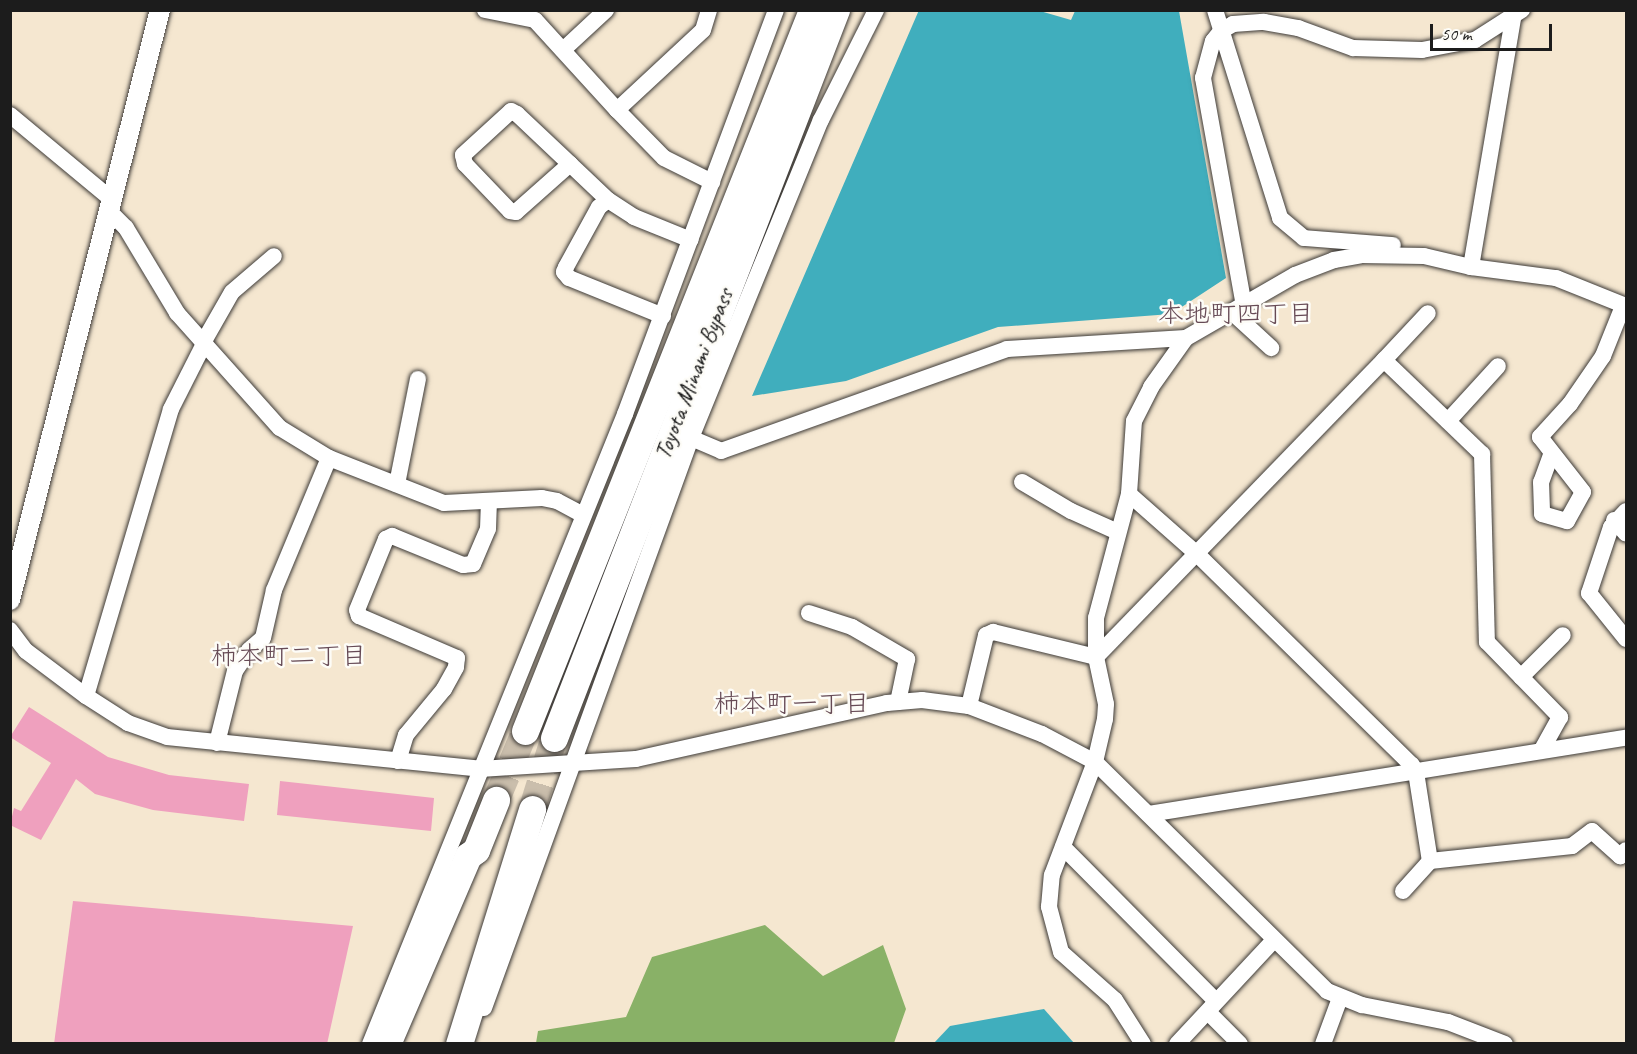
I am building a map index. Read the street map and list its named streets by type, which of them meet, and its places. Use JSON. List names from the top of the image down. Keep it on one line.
{"streets":{"highway":["Toyota Minami Bypass"]},"districts":["本地町四丁目","柿本町二丁目","柿本町一丁目"],"scale_bar":"50 m"}
